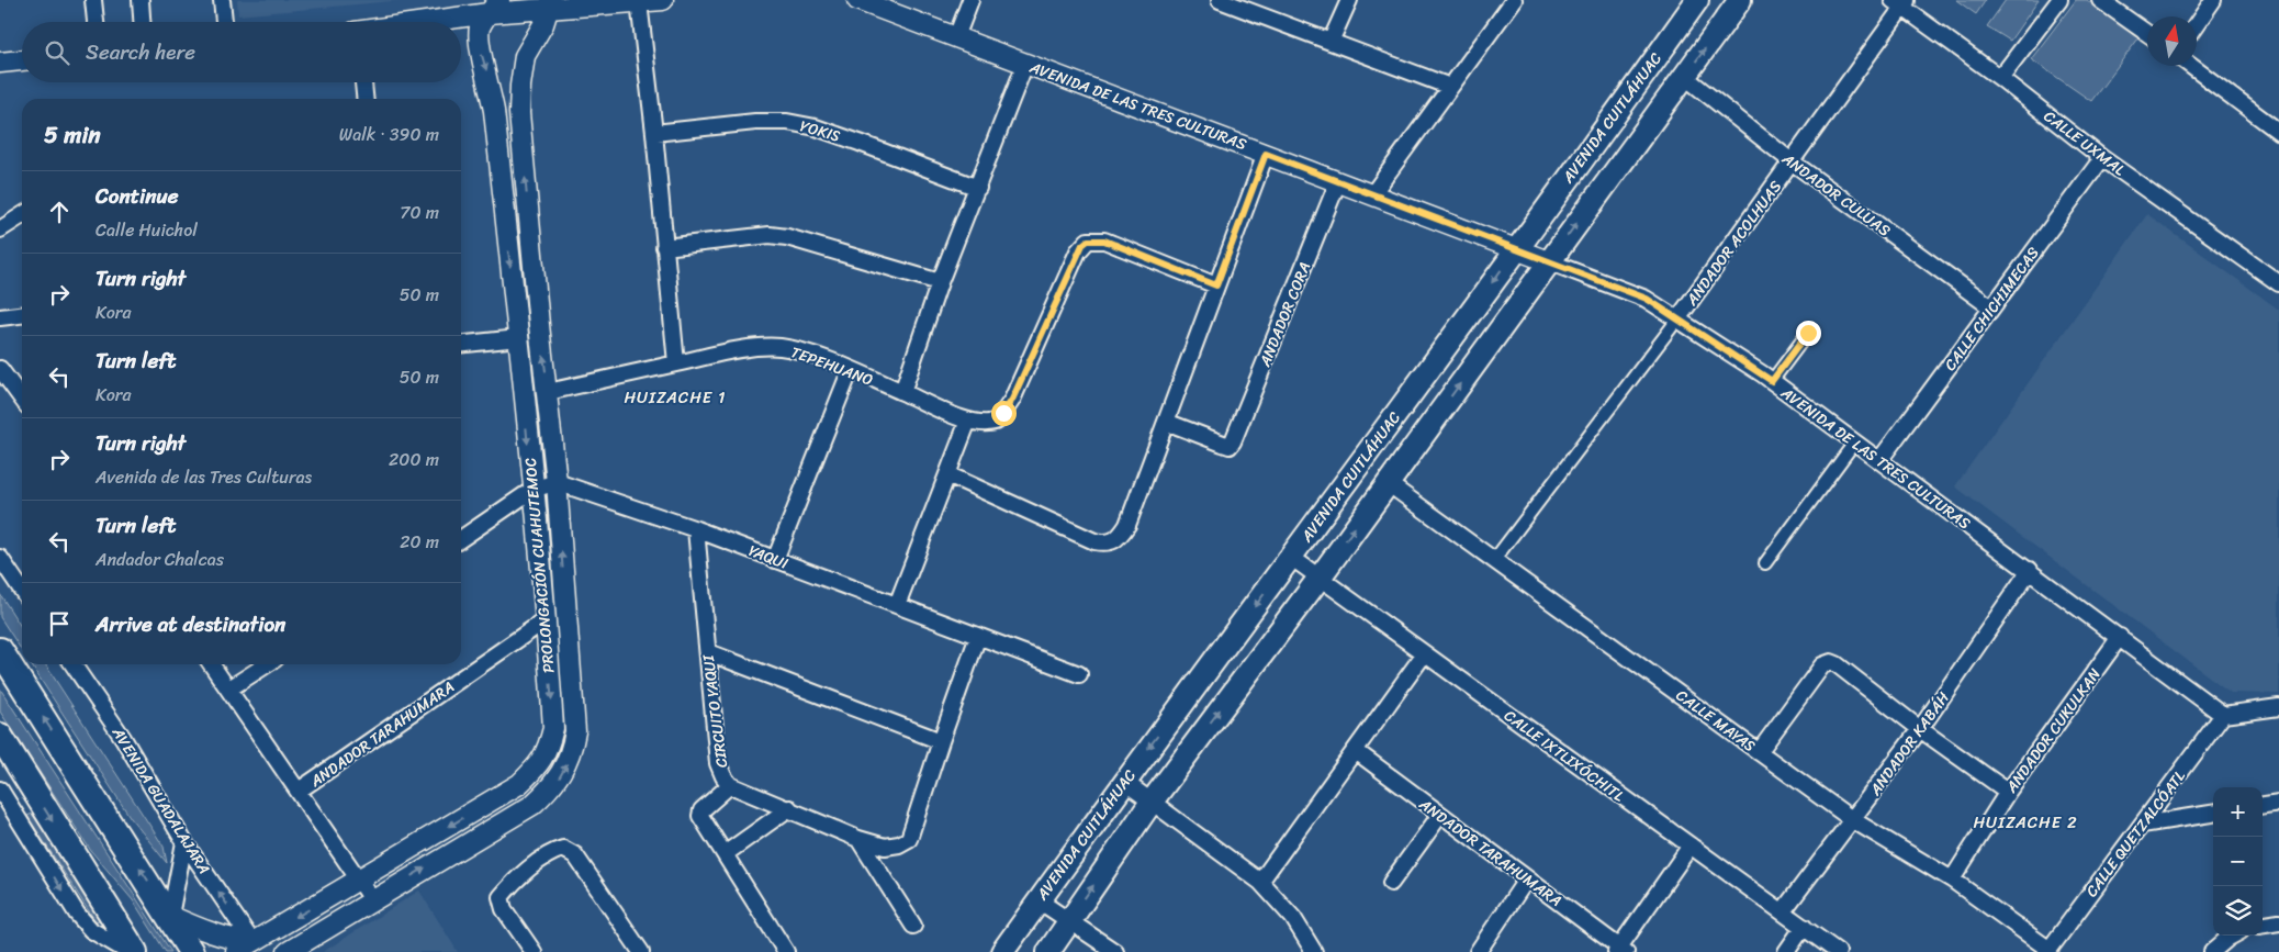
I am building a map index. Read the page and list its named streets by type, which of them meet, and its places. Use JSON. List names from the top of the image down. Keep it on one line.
{"streets":{"main road":["AVENIDA CUITLÁHUAC"],"street":["AVENIDA DE LAS TRES CULTURAS","YOKIS","CALLE UXMAL","ANDADOR CULUAS","ANDADOR ACOLHUAS","CALLE CHICHIMECAS","ANDADOR CORA","TEPEHUANO","YAQUI","PROLONGACIÓN CUAHUTEMOC","CIRCUITO YAQUI","CALLE MAYAS","ANDADOR CUKULKAN","ANDADOR TARAHUMARA","ANDADOR KABÁH","CALLE IXTLIXÓCHITL","AVENIDA GUADALAJARA","CALLE QUETZALCÓATL"]},"crossings":[["AVENIDA DE LAS TRES CULTURAS","AVENIDA CUITLÁHUAC"],["AVENIDA DE LAS TRES CULTURAS","ANDADOR ACOLHUAS"],["AVENIDA DE LAS TRES CULTURAS","CALLE CHICHIMECAS"],["AVENIDA DE LAS TRES CULTURAS","ANDADOR CORA"],["AVENIDA DE LAS TRES CULTURAS","ANDADOR CUKULKAN"],["AVENIDA DE LAS TRES CULTURAS","ANDADOR KABÁH"],["AVENIDA DE LAS TRES CULTURAS","CALLE QUETZALCÓATL"],["AVENIDA CUITLÁHUAC","CALLE IXTLIXÓCHITL"],["CALLE UXMAL","ANDADOR ACOLHUAS"],["CALLE UXMAL","CALLE CHICHIMECAS"],["ANDADOR CULUAS","ANDADOR ACOLHUAS"],["ANDADOR CULUAS","CALLE CHICHIMECAS"],["ANDADOR ACOLHUAS","CALLE MAYAS"],["TEPEHUANO","PROLONGACIÓN CUAHUTEMOC"],["YAQUI","PROLONGACIÓN CUAHUTEMOC"],["YAQUI","CIRCUITO YAQUI"],["PROLONGACIÓN CUAHUTEMOC","ANDADOR TARAHUMARA"],["PROLONGACIÓN CUAHUTEMOC","AVENIDA GUADALAJARA"],["CALLE MAYAS","ANDADOR CUKULKAN"],["CALLE MAYAS","ANDADOR KABÁH"],["CALLE MAYAS","CALLE QUETZALCÓATL"],["ANDADOR KABÁH","CALLE IXTLIXÓCHITL"]],"districts":["HUIZACHE 1","HUIZACHE 2"],"north":"top","page":{"search":"Search here","heading":["5 min","Walk · 390 m"],"list":[["Continue","Calle Huichol","70 m"],["Turn right","Kora","50 m"],["Turn left","Kora","50 m"],["Turn right","Avenida de las Tres Culturas","200 m"],["Turn left","Andador Chalcas","20 m"],"Arrive at destination"],"map_buttons":["+","−"]}}
